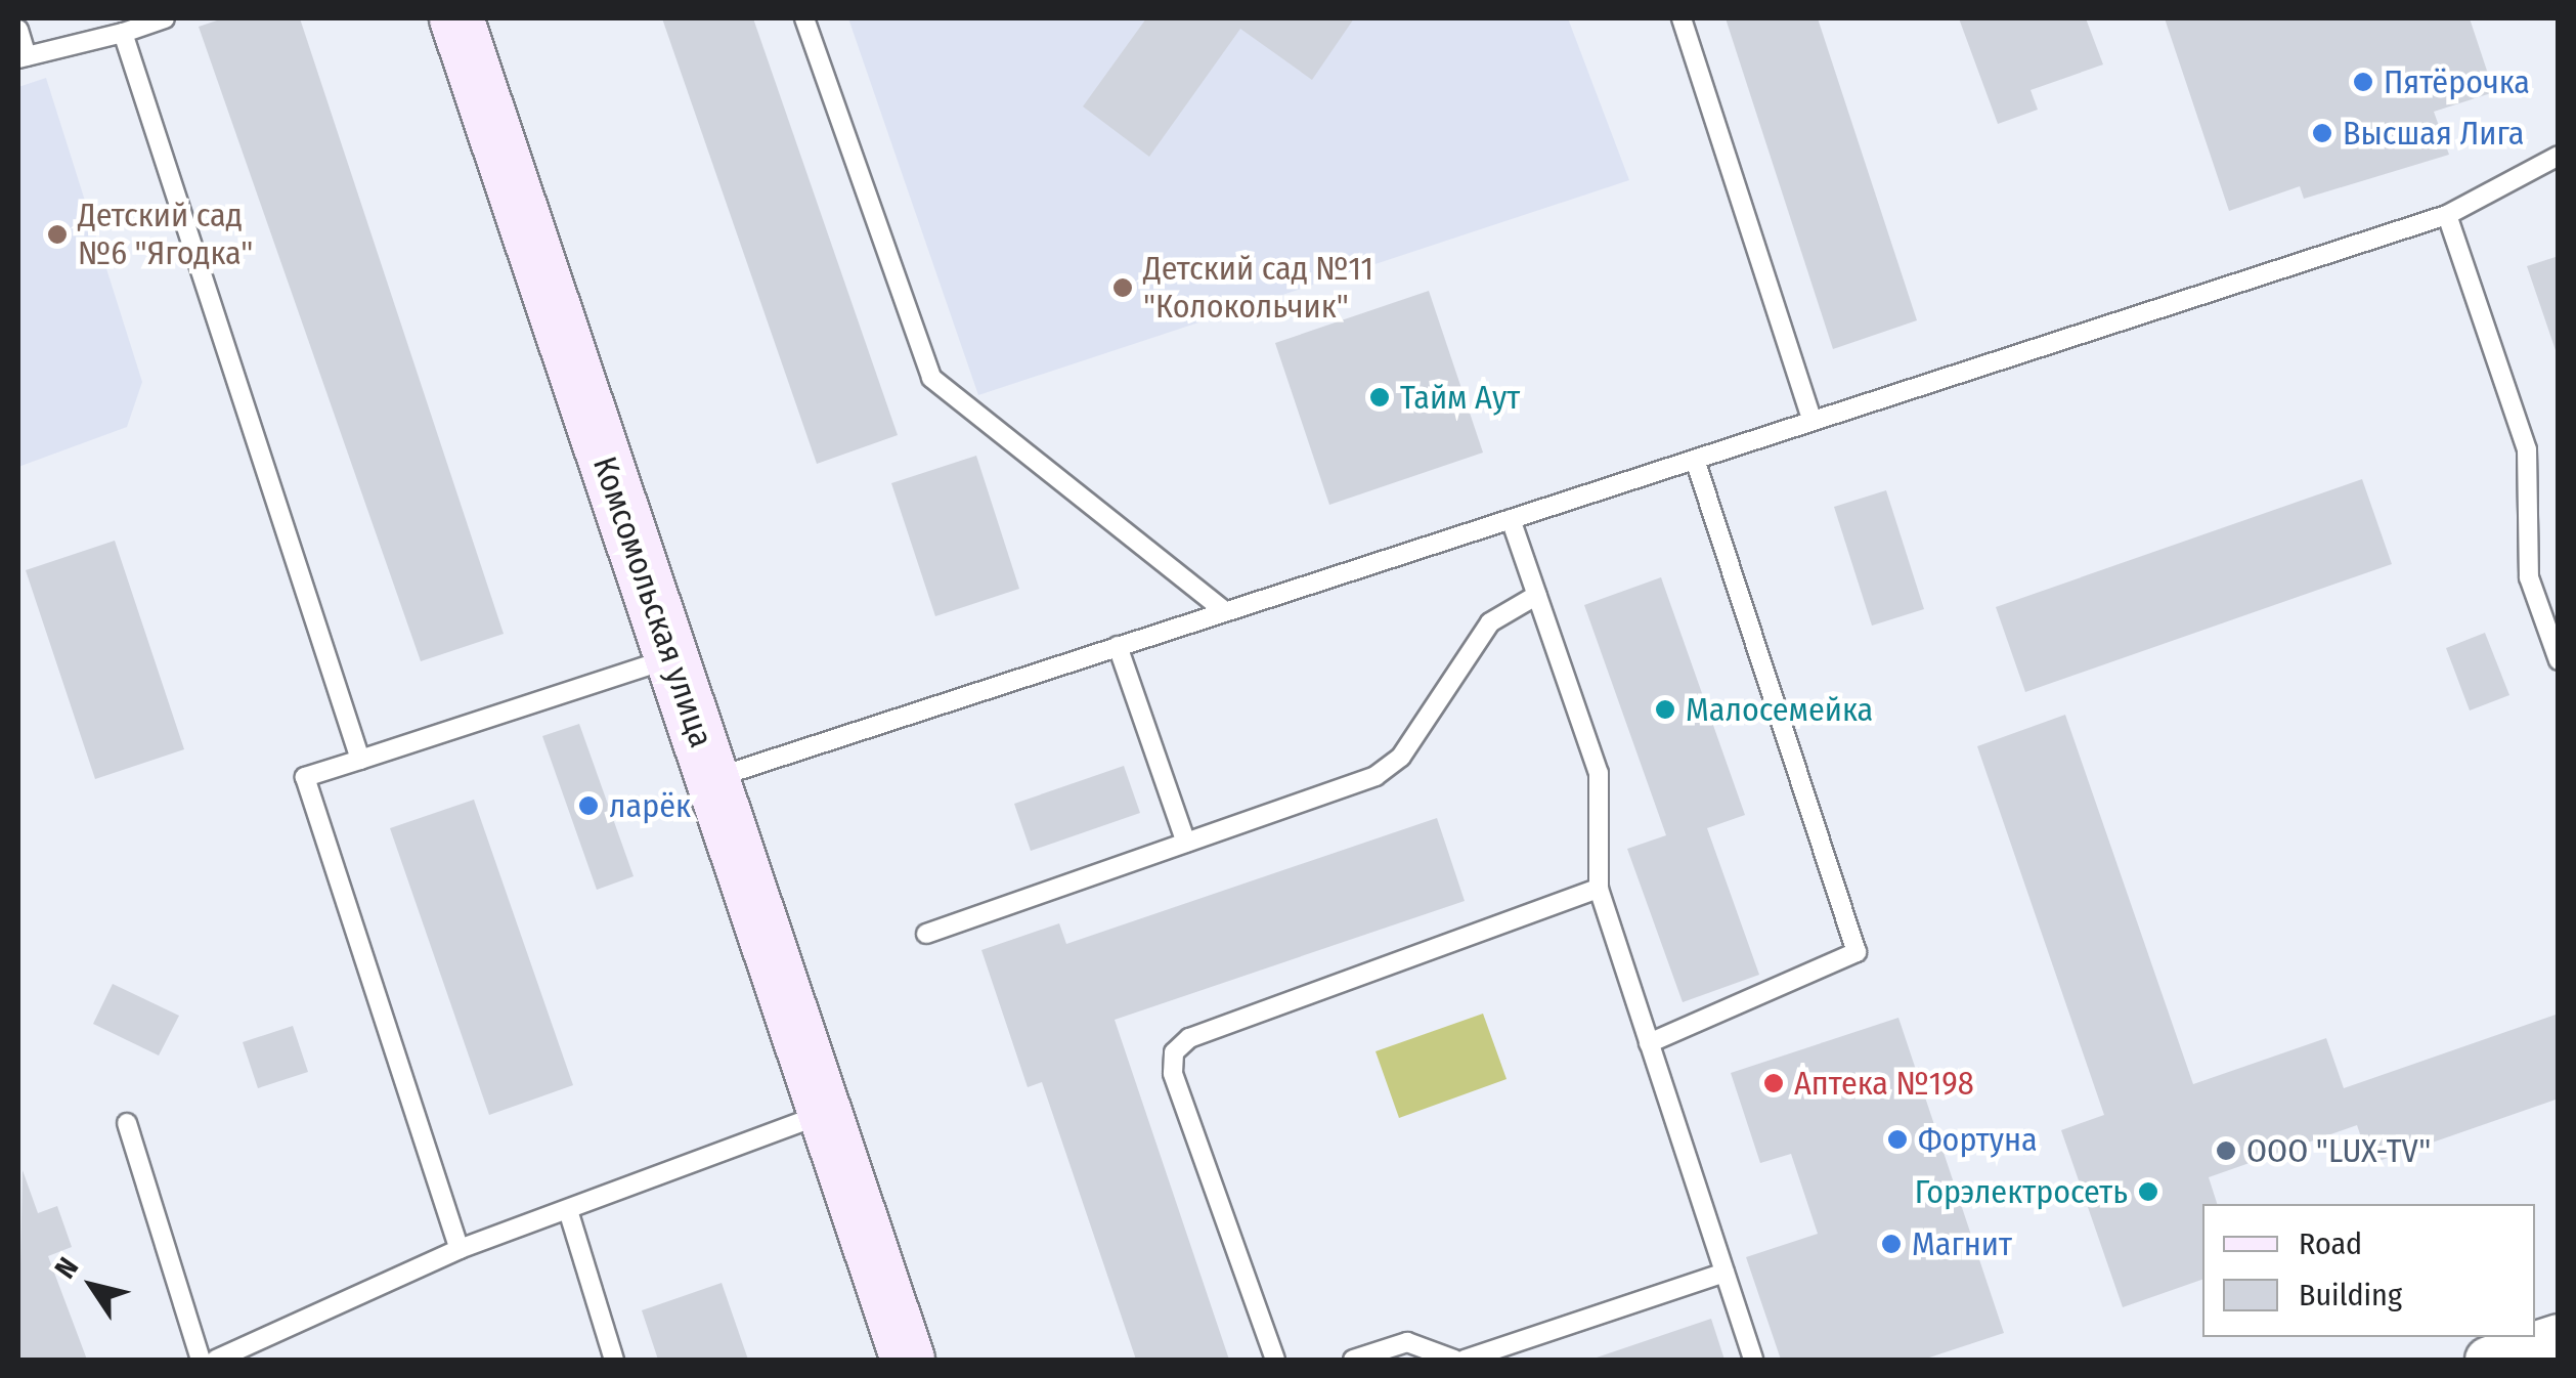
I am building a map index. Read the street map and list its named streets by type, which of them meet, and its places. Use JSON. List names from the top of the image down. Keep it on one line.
{"streets":{"main road":["Комсомольская улица"]},"places":["Пятёрочка","Высшая Лига","Детский сад №6 \"Ягодка\"","Детский сад №11 \"Колокольчик\"","Тайм Аут","Малосемейка","ларёк","Аптека №198","Фортуна","ООО \"LUX-TV\"","Горэлектросеть","Магнит"],"legend":["Road","Building"],"north":"top left"}
